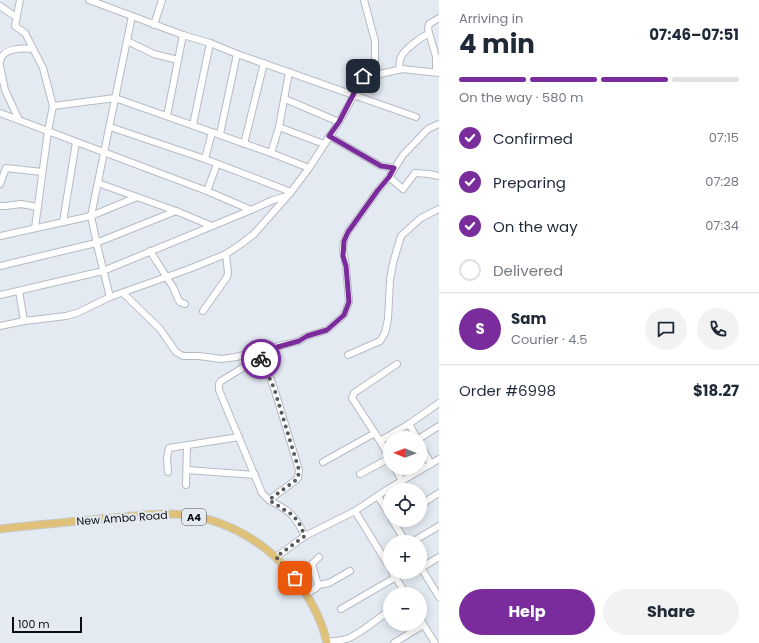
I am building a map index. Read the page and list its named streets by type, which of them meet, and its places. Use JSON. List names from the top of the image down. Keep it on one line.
{"streets":{"main road":["A4","New Ambo Road"]},"scale_bar":"100 m","north":"left","page":{"heading":["4 min","Arriving in","07:46–07:51"],"panel":["Sam","Courier · 4.5","Order #6998","$18.27"],"bar":"On the way · 580 m","list":[["Confirmed","07:15"],["Preparing","07:28"],["On the way","07:34"],"Delivered"],"round":"S","map_buttons":["+","−"],"buttons":["Help","Share"],"scale":"100 m"}}
